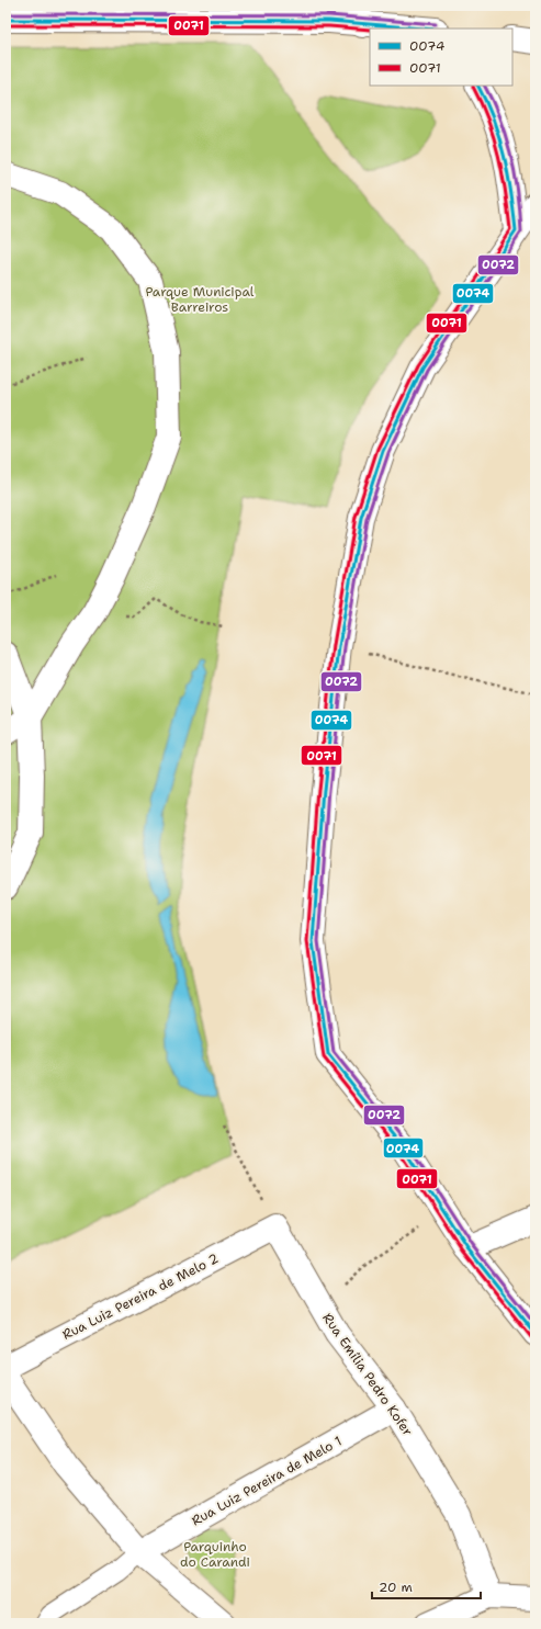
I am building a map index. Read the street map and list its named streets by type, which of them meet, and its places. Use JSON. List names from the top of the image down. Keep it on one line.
{"streets":{"street":["Rua Luiz Pereira de Melo 2","Rua Emília Pedro Kofer","Rua Luiz Pereira de Melo 1"]},"crossings":[["Rua Luiz Pereira de Melo 2","Rua Emília Pedro Kofer"],["Rua Emília Pedro Kofer","Rua Luiz Pereira de Melo 1"]],"parks":["Parque Municipal Barreiros","Parquinho do Carandi"],"lines":["transit line 0072","transit line 0074","transit line 0071"],"legend":["0074","0071"],"scale_bar":"20 m"}
